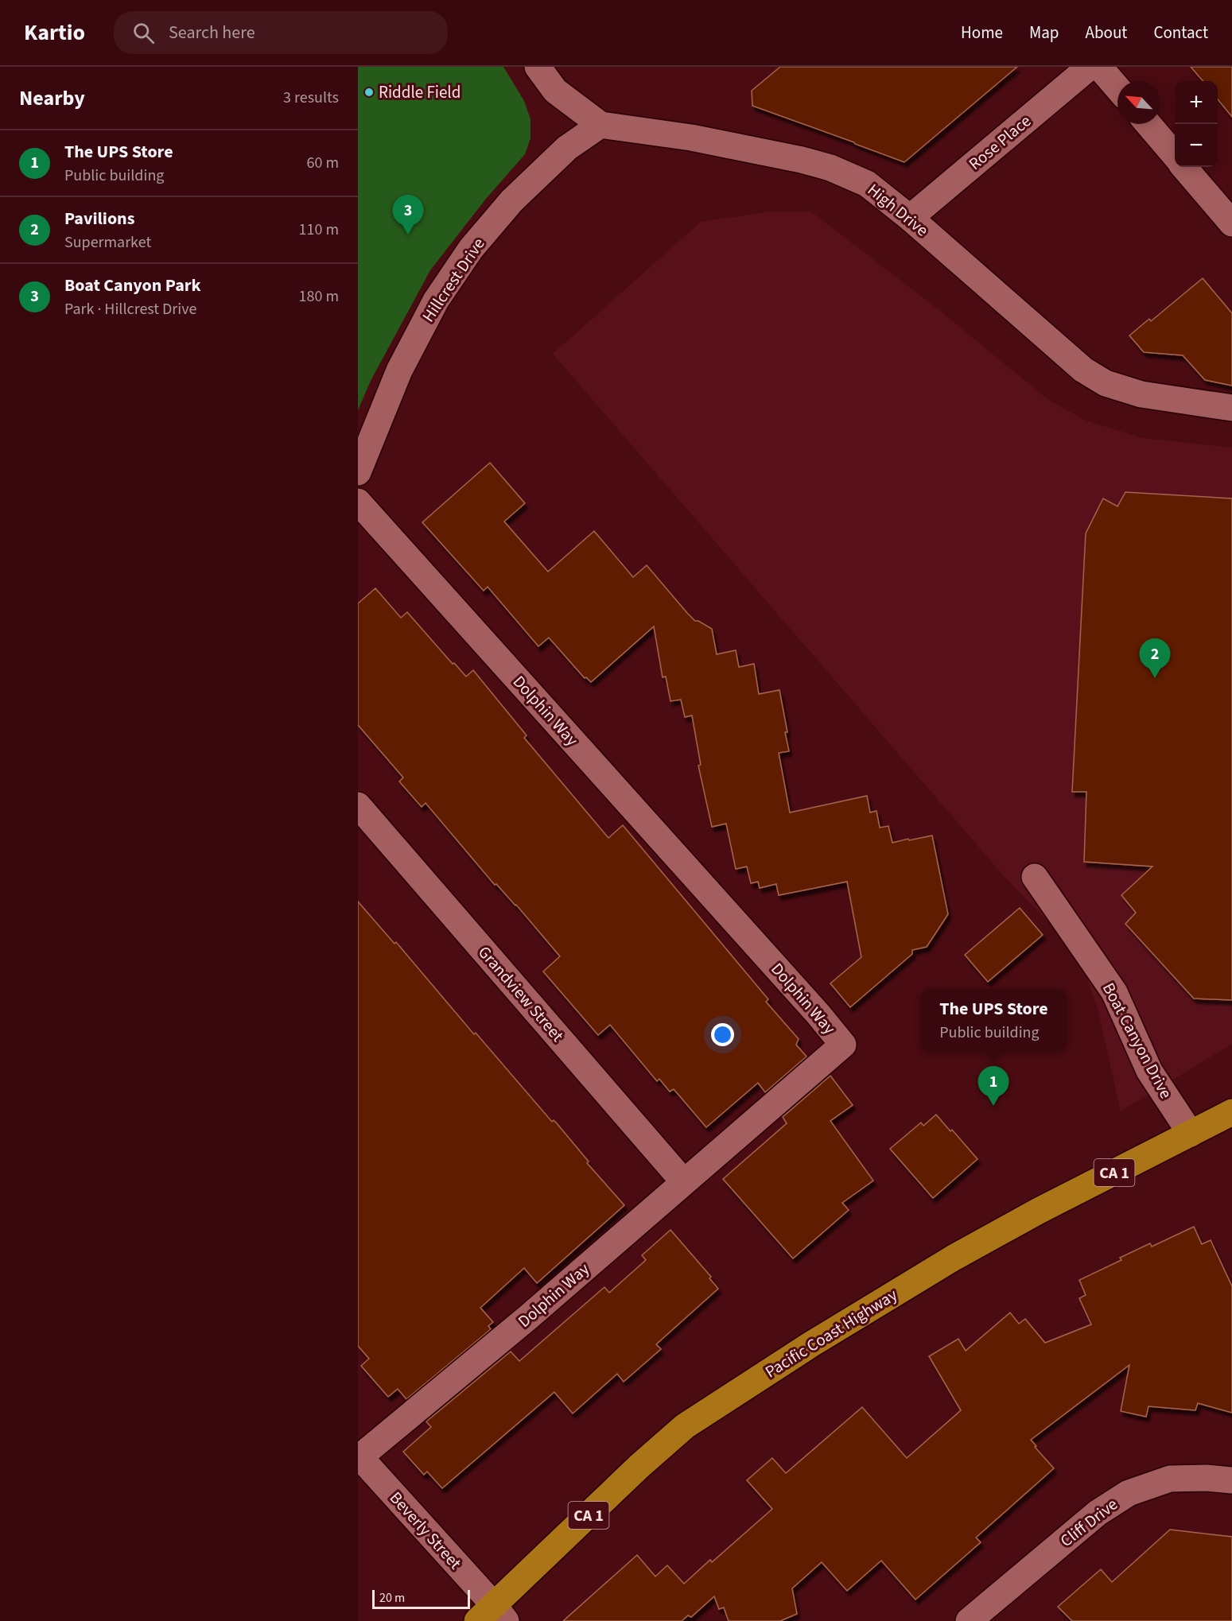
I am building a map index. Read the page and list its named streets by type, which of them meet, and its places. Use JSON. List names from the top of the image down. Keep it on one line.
{"streets":{"highway":["CA 1","Pacific Coast Highway"],"street":["Rose Place","High Drive","Hillcrest Drive","Dolphin Way","Grandview Street","Boat Canyon Drive","Cliff Drive","Beverly Street"]},"crossings":[["Rose Place","High Drive"],["High Drive","Hillcrest Drive"],["Dolphin Way","Grandview Street"],["Dolphin Way","Beverly Street"],["Boat Canyon Drive","Pacific Coast Highway"],["Pacific Coast Highway","Beverly Street"]],"places":["Riddle Field"],"scale_bar":"20 m","north":"top left","page":{"header":"Kartio","search":"Search here","nav":["Home","Map","About","Contact"],"heading":["Nearby","3 results"],"map_buttons":["+","−"],"list":[{"mark":"1","name":"The UPS Store","note":"Public building","value":"60 m"},{"mark":"2","name":"Pavilions","note":"Supermarket","value":"110 m"},{"mark":"3","name":"Boat Canyon Park","note":"Park · Hillcrest Drive","value":"180 m"}],"pins":["3","2","1"],"popup":["The UPS Store","Public building"],"scale":"20 m"}}
